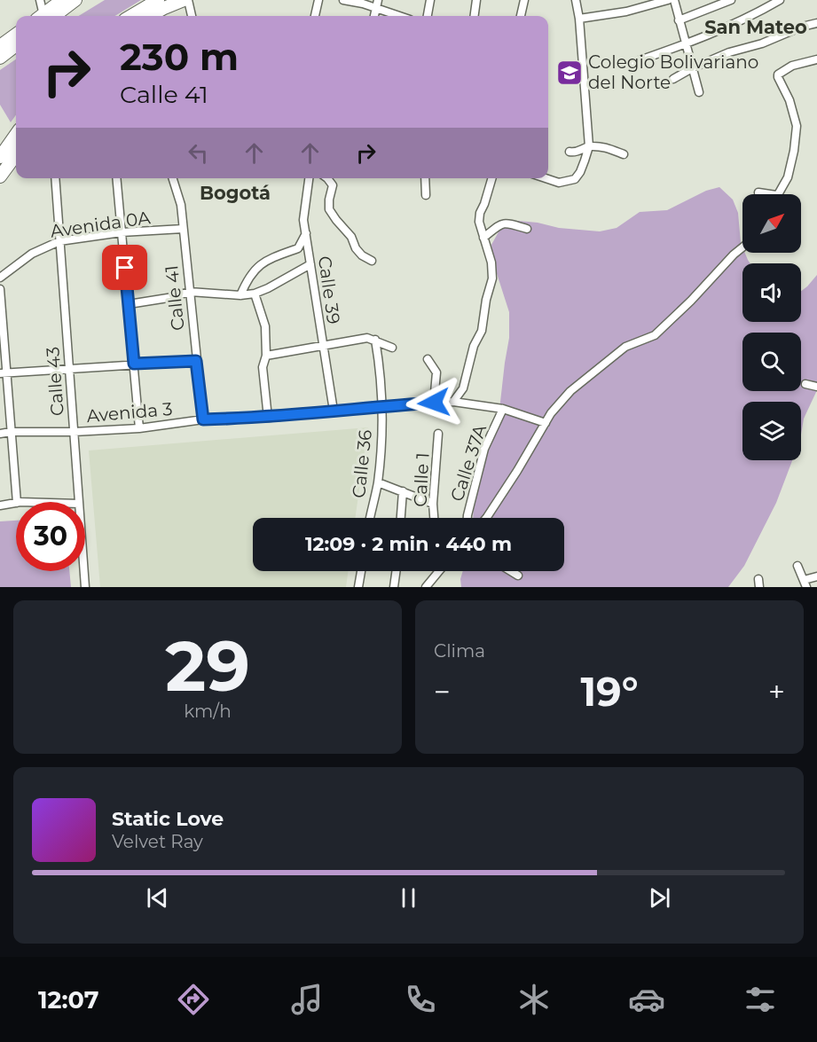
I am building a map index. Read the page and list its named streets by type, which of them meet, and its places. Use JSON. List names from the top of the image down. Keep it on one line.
{"streets":{"street":["Avenida 0A","Calle 39","Calle 41","Calle 43","Avenida 3","Calle 37A","Calle 36","Calle 1"]},"crossings":[["Avenida 0A","Calle 41"],["Avenida 0A","Calle 43"],["Calle 39","Avenida 3"],["Calle 41","Avenida 3"],["Calle 43","Avenida 3"],["Avenida 3","Calle 37A"],["Avenida 3","Calle 36"]],"districts":["San Mateo","Bogotá"],"places":{"school or university":["Colegio Bolivariano del Norte"]},"north":"top right","page":{"turn":["230 m","Calle 41"],"limit":"30","trip":"12:09 · 2 min · 440 m","tile":[["29","km/h"],"Clima"],"heat":["−","19°","+"],"song":["Static Love","Velvet Ray"],"tabs":"12:07"}}
